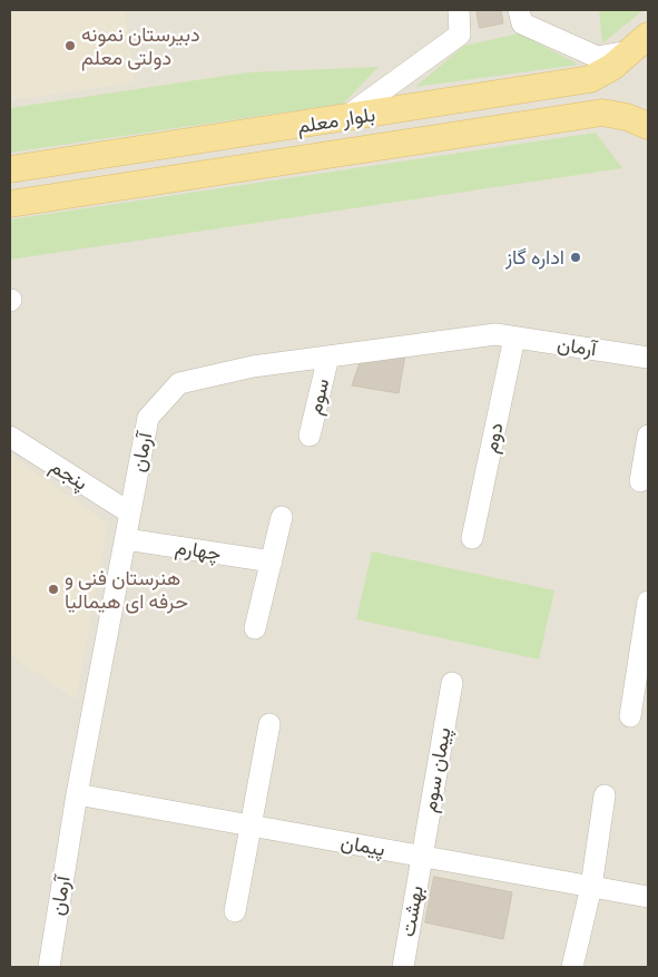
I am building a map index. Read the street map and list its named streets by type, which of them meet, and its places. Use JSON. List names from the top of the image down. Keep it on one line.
{"streets":{"main road":["بلوار معلم"],"street":["آرمان","سوم","دوم","پنجم","چهارم","پیمان سوم","پیمان","بهشت"]},"crossings":[["آرمان","سوم"],["آرمان","دوم"],["آرمان","پنجم"],["آرمان","چهارم"],["آرمان","پیمان"],["پیمان سوم","پیمان"],["پیمان سوم","بهشت"],["پیمان","بهشت"]],"places":["دبیرستان نمونه دولتی معلم","اداره گاز","هنرستان فنی و حرفه ای هیمالیا"]}
